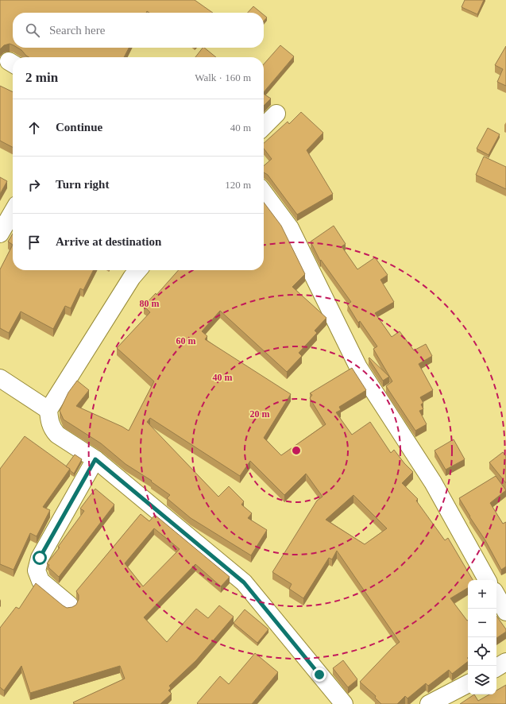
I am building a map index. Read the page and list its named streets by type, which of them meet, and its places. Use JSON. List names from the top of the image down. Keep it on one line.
{"page":{"search":"Search here","heading":["2 min","Walk · 160 m"],"list":[["Continue","40 m"],["Turn right","120 m"],"Arrive at destination"],"map_buttons":["+","−"]},"rings":["80 m","60 m","40 m","20 m"]}
